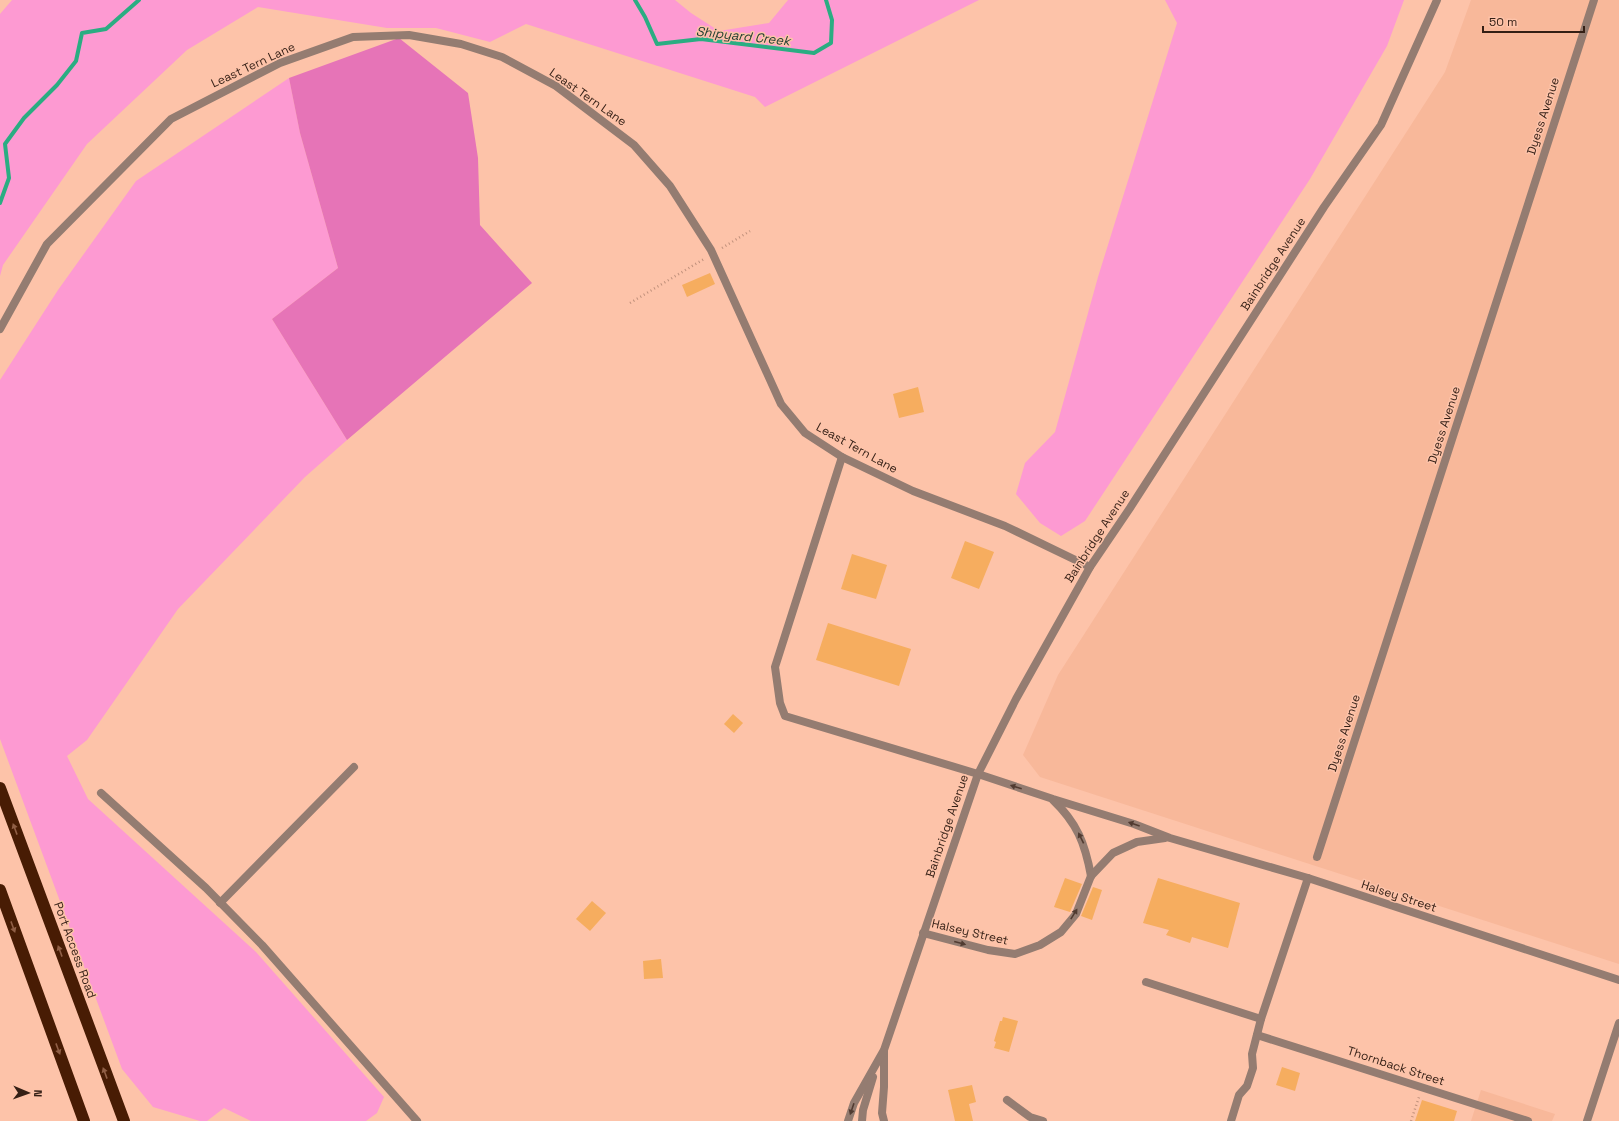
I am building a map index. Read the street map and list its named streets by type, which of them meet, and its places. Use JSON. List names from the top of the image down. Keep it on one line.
{"streets":{"highway":["Port Access Road"],"street":["Least Tern Lane","Dyess Avenue","Bainbridge Avenue","Halsey Street","Thornback Street"]},"crossings":[["Least Tern Lane","Bainbridge Avenue"],["Least Tern Lane","Halsey Street"],["Bainbridge Avenue","Halsey Street"]],"water":["Shipyard Creek"],"scale_bar":"50 m","north":"right"}
